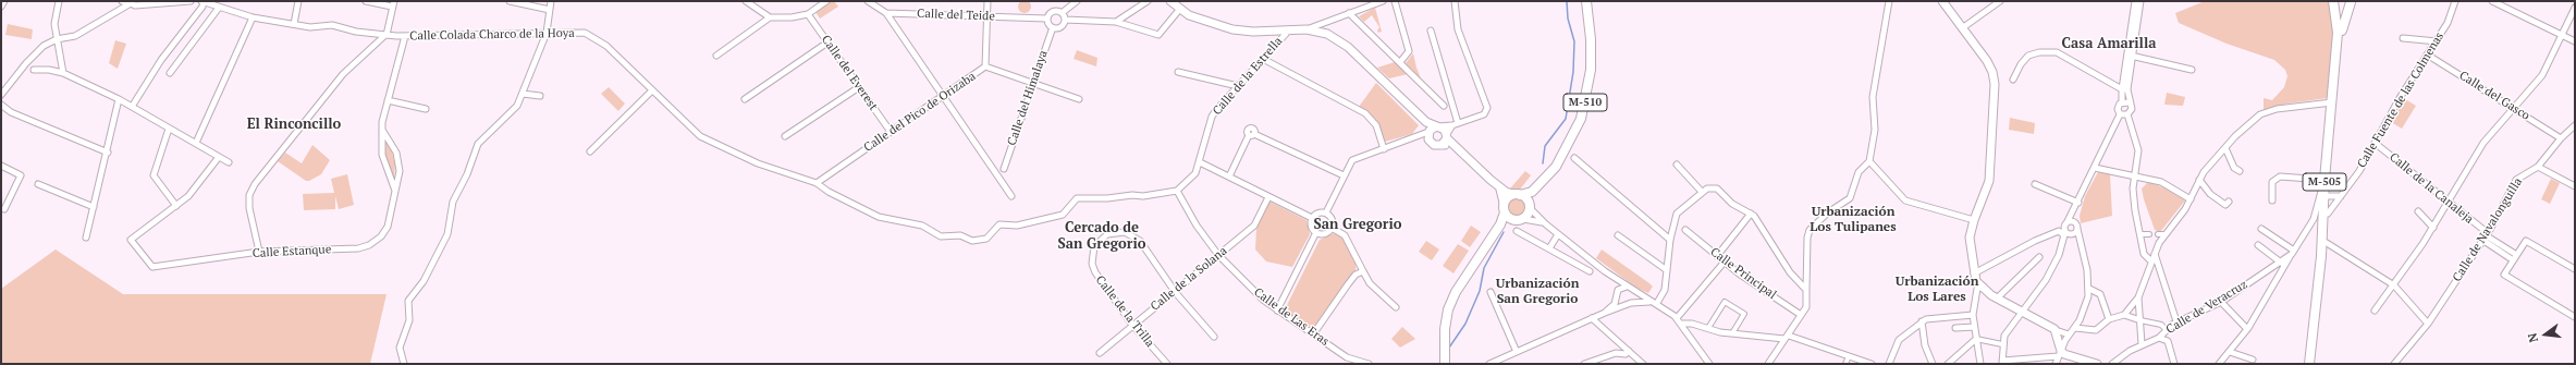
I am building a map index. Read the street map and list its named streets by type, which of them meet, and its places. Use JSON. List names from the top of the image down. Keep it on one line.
{"streets":{"main road":["M-510","M-505"],"street":["Calle del Teide","Calle Colada Charco de la Hoya","Calle del Everest","Calle de la Estrella","Calle del Gasco","Calle del Himalaya","Calle Fuente de las Colmenas","Calle del Pico de Orizaba","Calle de la Canaleja","Calle de Navalonguilla","Calle Estanque","Calle Principal","Calle de la Solana","Calle de Veracruz","Calle de la Trilla","Calle de Las Eras"]},"crossings":[["Calle del Teide","Calle del Himalaya"],["Calle Colada Charco de la Hoya","Calle de la Estrella"],["Calle Colada Charco de la Hoya","Calle del Pico de Orizaba"],["Calle Colada Charco de la Hoya","Calle de Las Eras"],["Calle del Everest","Calle del Pico de Orizaba"],["Calle de la Estrella","Calle de Las Eras"],["Calle del Gasco","Calle Fuente de las Colmenas"],["Calle del Gasco","Calle de Navalonguilla"],["Calle del Himalaya","Calle del Pico de Orizaba"],["Calle Fuente de las Colmenas","M-505"],["Calle Fuente de las Colmenas","Calle de la Canaleja"],["M-505","Calle de Veracruz"],["Calle de la Canaleja","Calle de Navalonguilla"],["Calle de la Solana","Calle de la Trilla"],["Calle de la Solana","Calle de Las Eras"]],"districts":["Casa Amarilla","El Rinconcillo","Urbanización Los Tulipanes","San Gregorio","Cercado de San Gregorio","Urbanización Los Lares","Urbanización San Gregorio"],"north":"left"}
